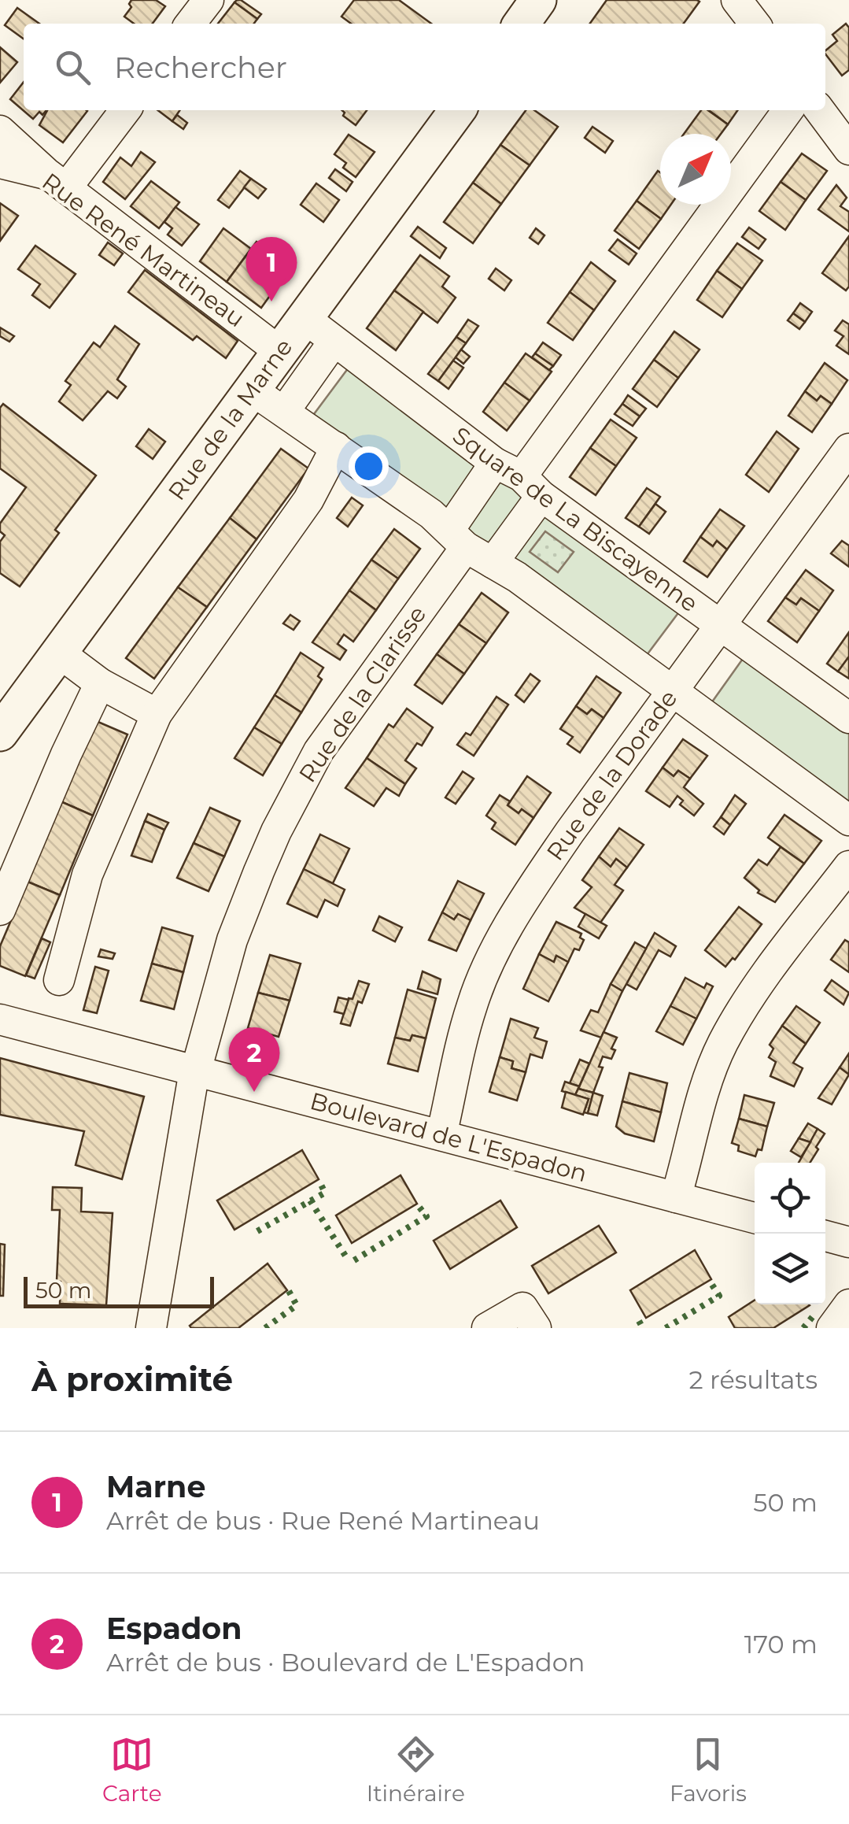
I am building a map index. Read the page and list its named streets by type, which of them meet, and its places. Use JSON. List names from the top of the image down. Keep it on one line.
{"streets":{"main road":["Rue de la Marne"],"street":["Rue René Martineau","Square de La Biscayenne","Rue de la Clarisse","Rue de la Dorade","Boulevard de L'Espadon"]},"crossings":[["Rue René Martineau","Rue de la Marne"],["Rue de la Marne","Square de La Biscayenne"],["Square de La Biscayenne","Rue de la Clarisse"],["Square de La Biscayenne","Rue de la Dorade"],["Rue de la Clarisse","Boulevard de L'Espadon"],["Rue de la Dorade","Boulevard de L'Espadon"]],"scale_bar":"50 m","north":"top right","page":{"search":"Rechercher","pins":["1","2"],"scale":"50 m","heading":["À proximité","2 résultats"],"list":[{"mark":"1","name":"Marne","note":"Arrêt de bus · Rue René Martineau","value":"50 m"},{"mark":"2","name":"Espadon","note":"Arrêt de bus · Boulevard de L'Espadon","value":"170 m"}],"nav":["Carte","Itinéraire","Favoris"]}}
